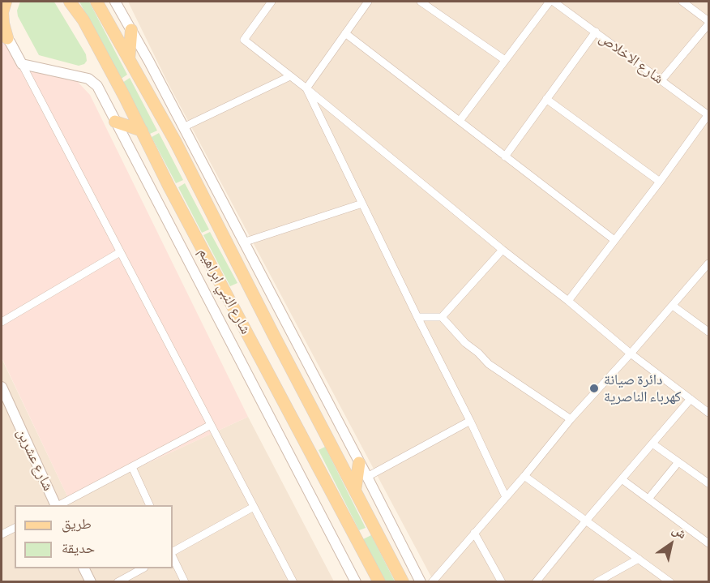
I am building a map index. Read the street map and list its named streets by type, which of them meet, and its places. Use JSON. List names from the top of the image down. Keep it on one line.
{"streets":{"main road":["شارع النبي ابراهيم"],"street":["شارع الاخلاص","شارع عشرين"]},"places":["دائرة صيانة كهرباء الناصرية"],"legend":["طريق","حديقة"],"north":"top right"}
